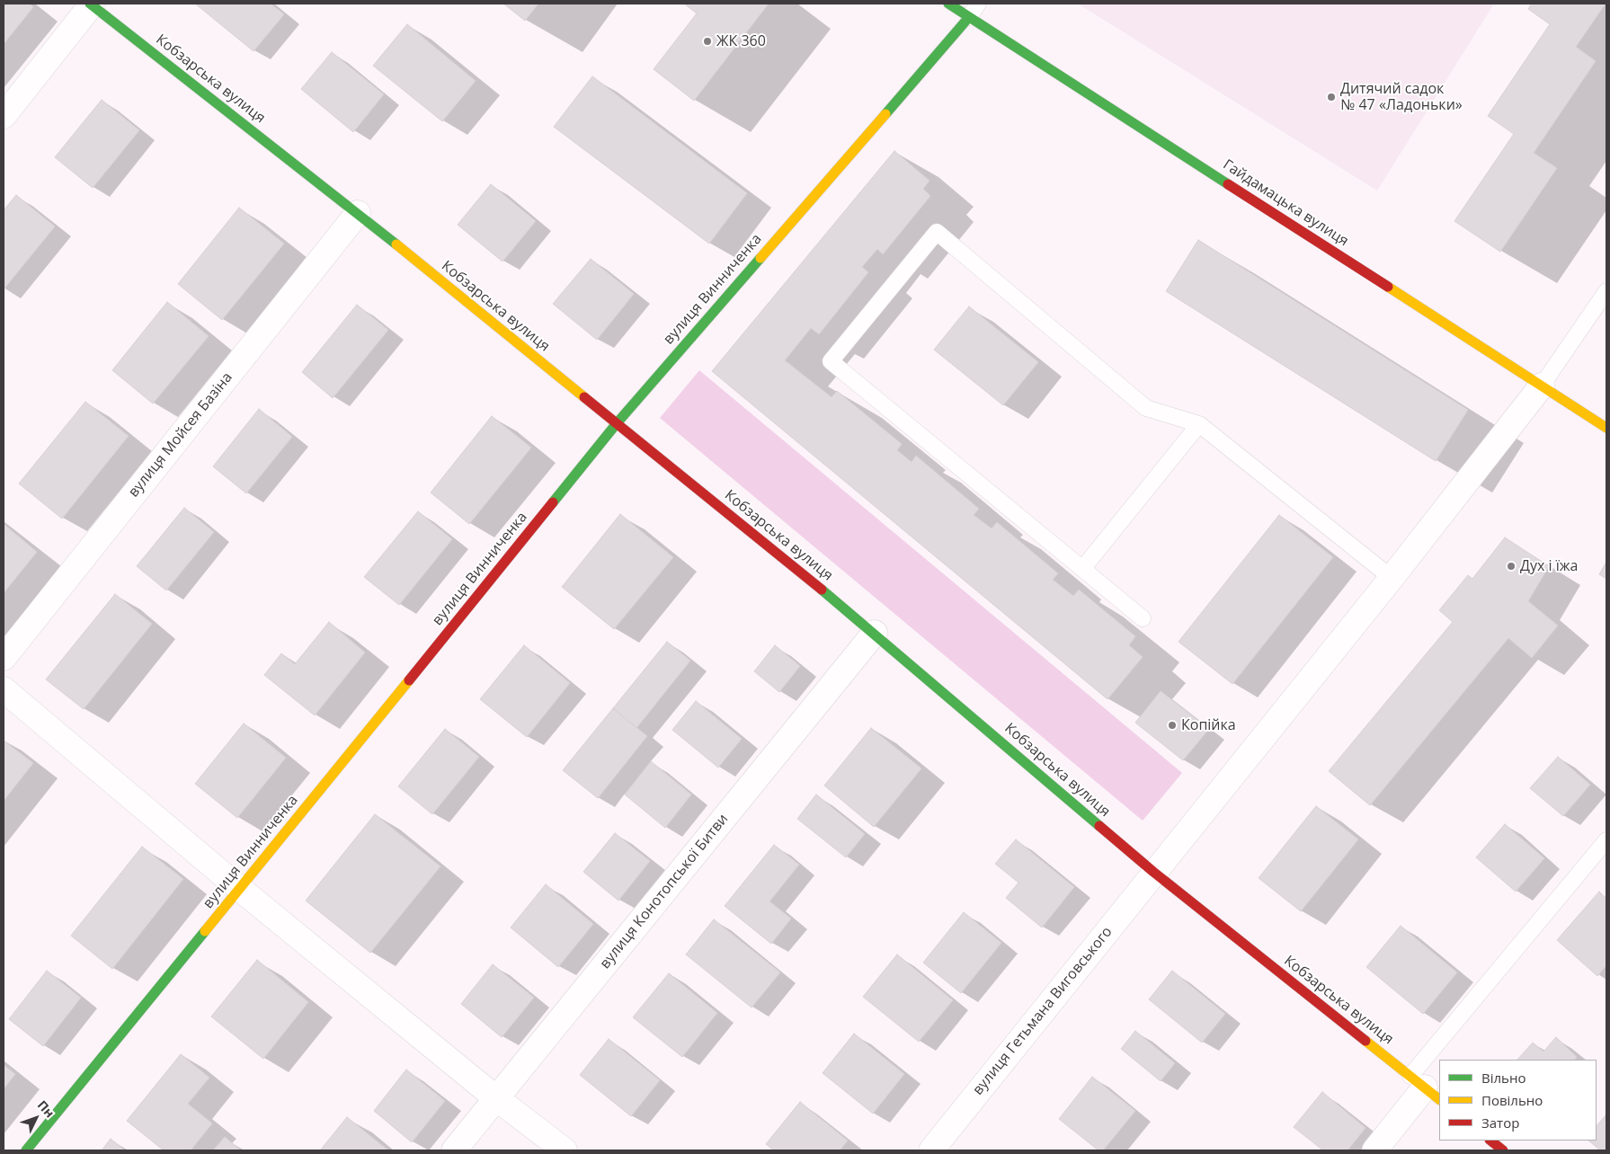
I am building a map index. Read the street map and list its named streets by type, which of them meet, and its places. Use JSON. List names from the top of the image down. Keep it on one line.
{"streets":{"street":["Кобзарська вулиця","Гайдамацька вулиця","вулиця Винниченка","вулиця Мойсея Базіна","вулиця Конотопської Битви","вулиця Гетьмана Виговського"]},"crossings":[["Кобзарська вулиця","вулиця Винниченка"],["Кобзарська вулиця","вулиця Мойсея Базіна"],["Кобзарська вулиця","вулиця Конотопської Битви"],["Кобзарська вулиця","вулиця Гетьмана Виговського"],["Гайдамацька вулиця","вулиця Винниченка"],["Гайдамацька вулиця","вулиця Гетьмана Виговського"]],"places":["ЖК 360","Дитячий садок № 47 «Ладоньки»","Дух і їжа","Копійка"],"legend":["Вільно","Повільно","Затор"],"north":"top right"}
